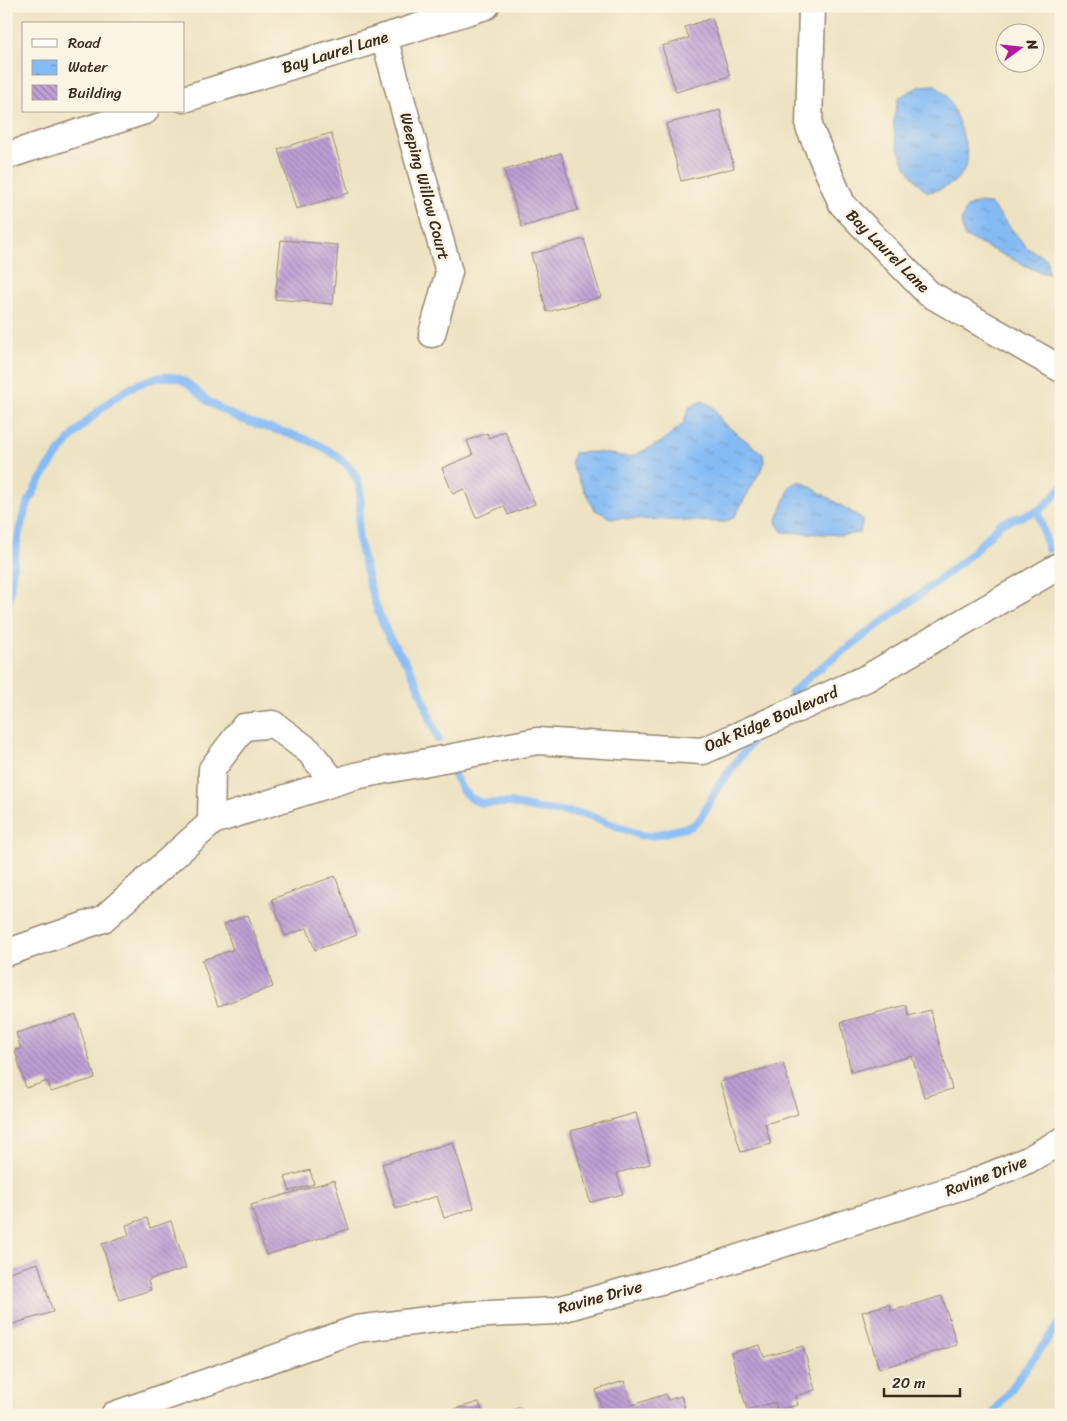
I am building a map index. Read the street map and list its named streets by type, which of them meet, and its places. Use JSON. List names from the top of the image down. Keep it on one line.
{"streets":{"street":["Bay Laurel Lane","Weeping Willow Court","Oak Ridge Boulevard","Ravine Drive"]},"crossings":[["Bay Laurel Lane","Weeping Willow Court"]],"legend":["Road","Water","Building"],"scale_bar":"20 m","north":"right"}
